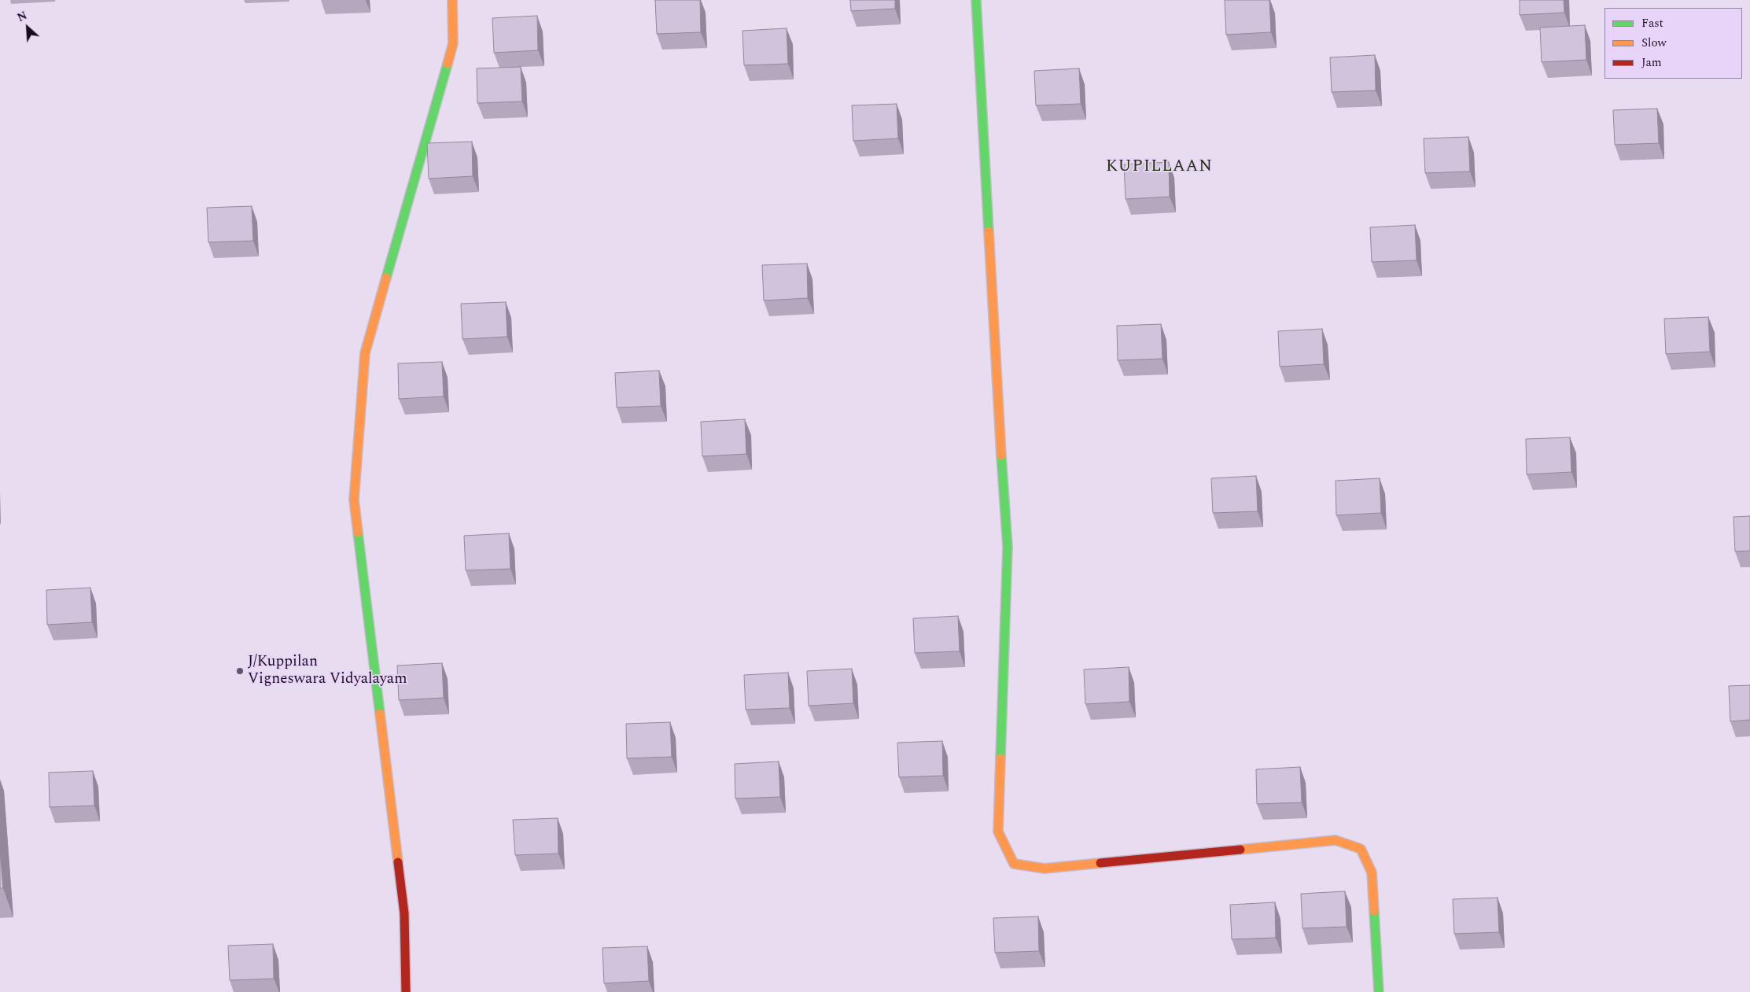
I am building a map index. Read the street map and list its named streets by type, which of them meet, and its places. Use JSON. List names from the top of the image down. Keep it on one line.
{"districts":["KUPILLAAN"],"places":["J/Kuppilan Vigneswara Vidyalayam"],"legend":["Fast","Slow","Jam"],"north":"top left"}
